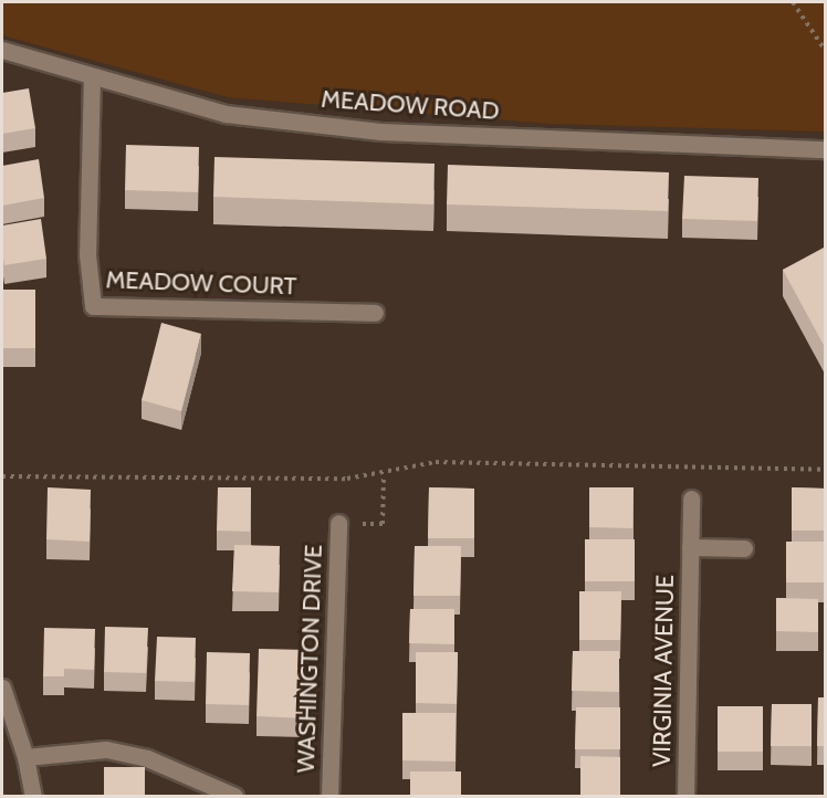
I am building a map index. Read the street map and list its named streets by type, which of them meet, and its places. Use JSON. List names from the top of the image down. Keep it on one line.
{"streets":{"street":["MEADOW ROAD","MEADOW COURT","WASHINGTON DRIVE","VIRGINIA AVENUE"]},"crossings":[["MEADOW ROAD","MEADOW COURT"]]}
